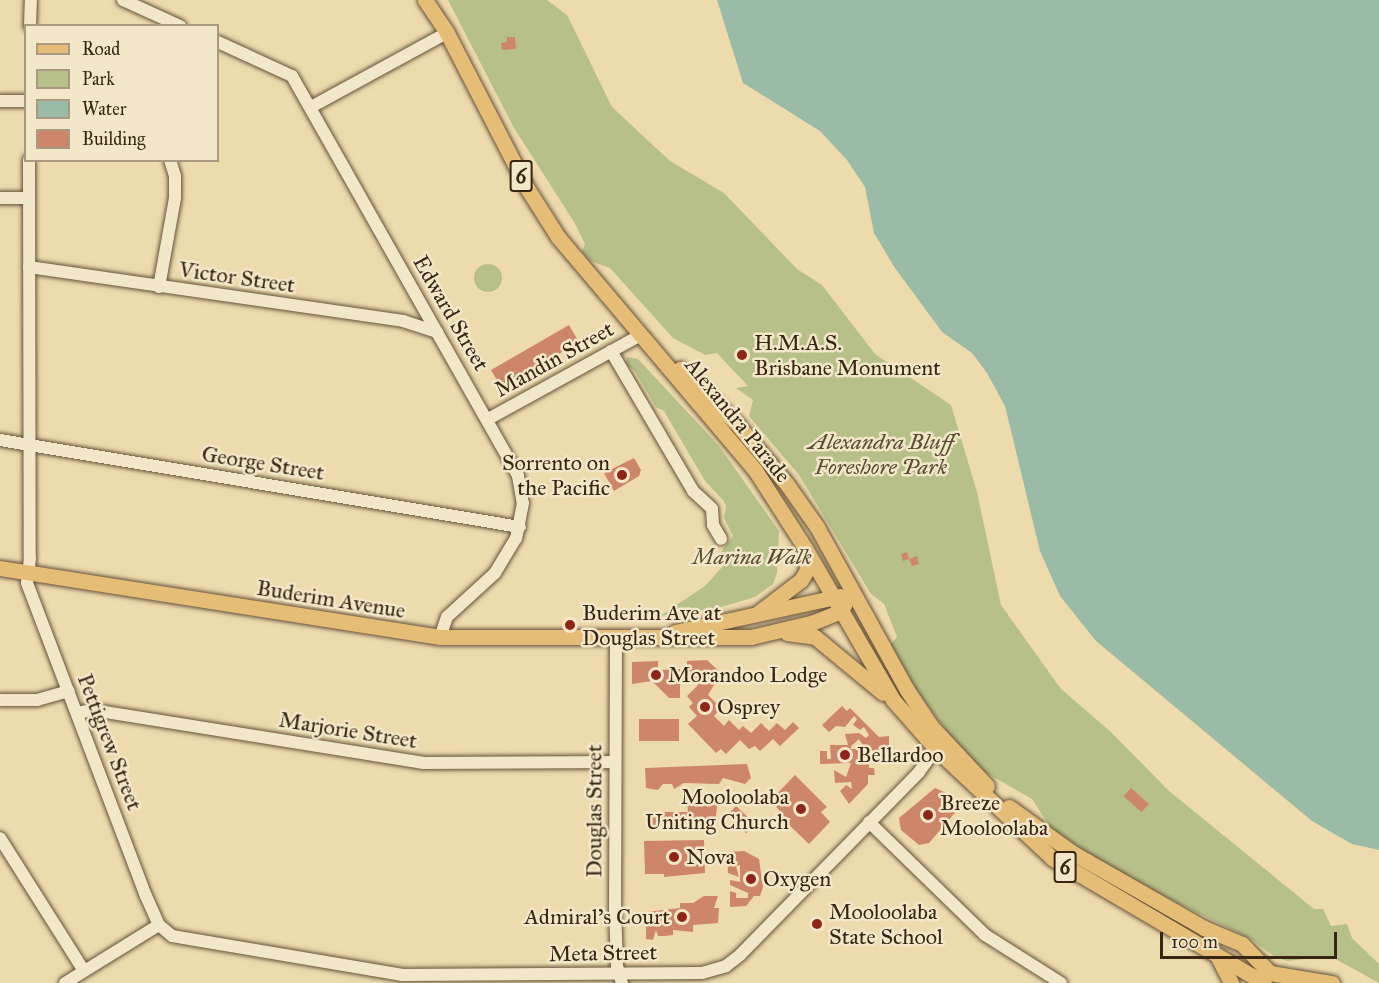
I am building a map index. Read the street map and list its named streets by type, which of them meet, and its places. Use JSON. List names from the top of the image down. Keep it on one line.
{"streets":{"main road":["6","Alexandra Parade","Buderim Avenue"],"street":["Victor Street","Edward Street","Mandin Street","George Street","Marjorie Street","Pettigrew Street","Douglas Street","Meta Street"]},"crossings":[["6","Alexandra Parade"],["6","Buderim Avenue"],["6","Meta Street"],["Victor Street","Edward Street"],["Victor Street","Pettigrew Street"],["Edward Street","Mandin Street"],["Edward Street","George Street"],["Edward Street","Buderim Avenue"],["Mandin Street","Alexandra Parade"],["Alexandra Parade","Buderim Avenue"],["George Street","Pettigrew Street"],["Buderim Avenue","Pettigrew Street"],["Buderim Avenue","Douglas Street"],["Marjorie Street","Pettigrew Street"],["Marjorie Street","Douglas Street"],["Pettigrew Street","Meta Street"],["Douglas Street","Meta Street"]],"parks":["Alexandra Bluff Foreshore Park","Marina Walk"],"places":["H.M.A.S. Brisbane Monument","Sorrento on the Pacific","Buderim Ave at Douglas Street","Morandoo Lodge","Osprey","Bellardoo","Mooloolaba Uniting Church","Breeze Mooloolaba","Nova","Oxygen","Admiral's Court","Mooloolaba State School"],"legend":["Road","Park","Water","Building"],"scale_bar":"100 m"}
